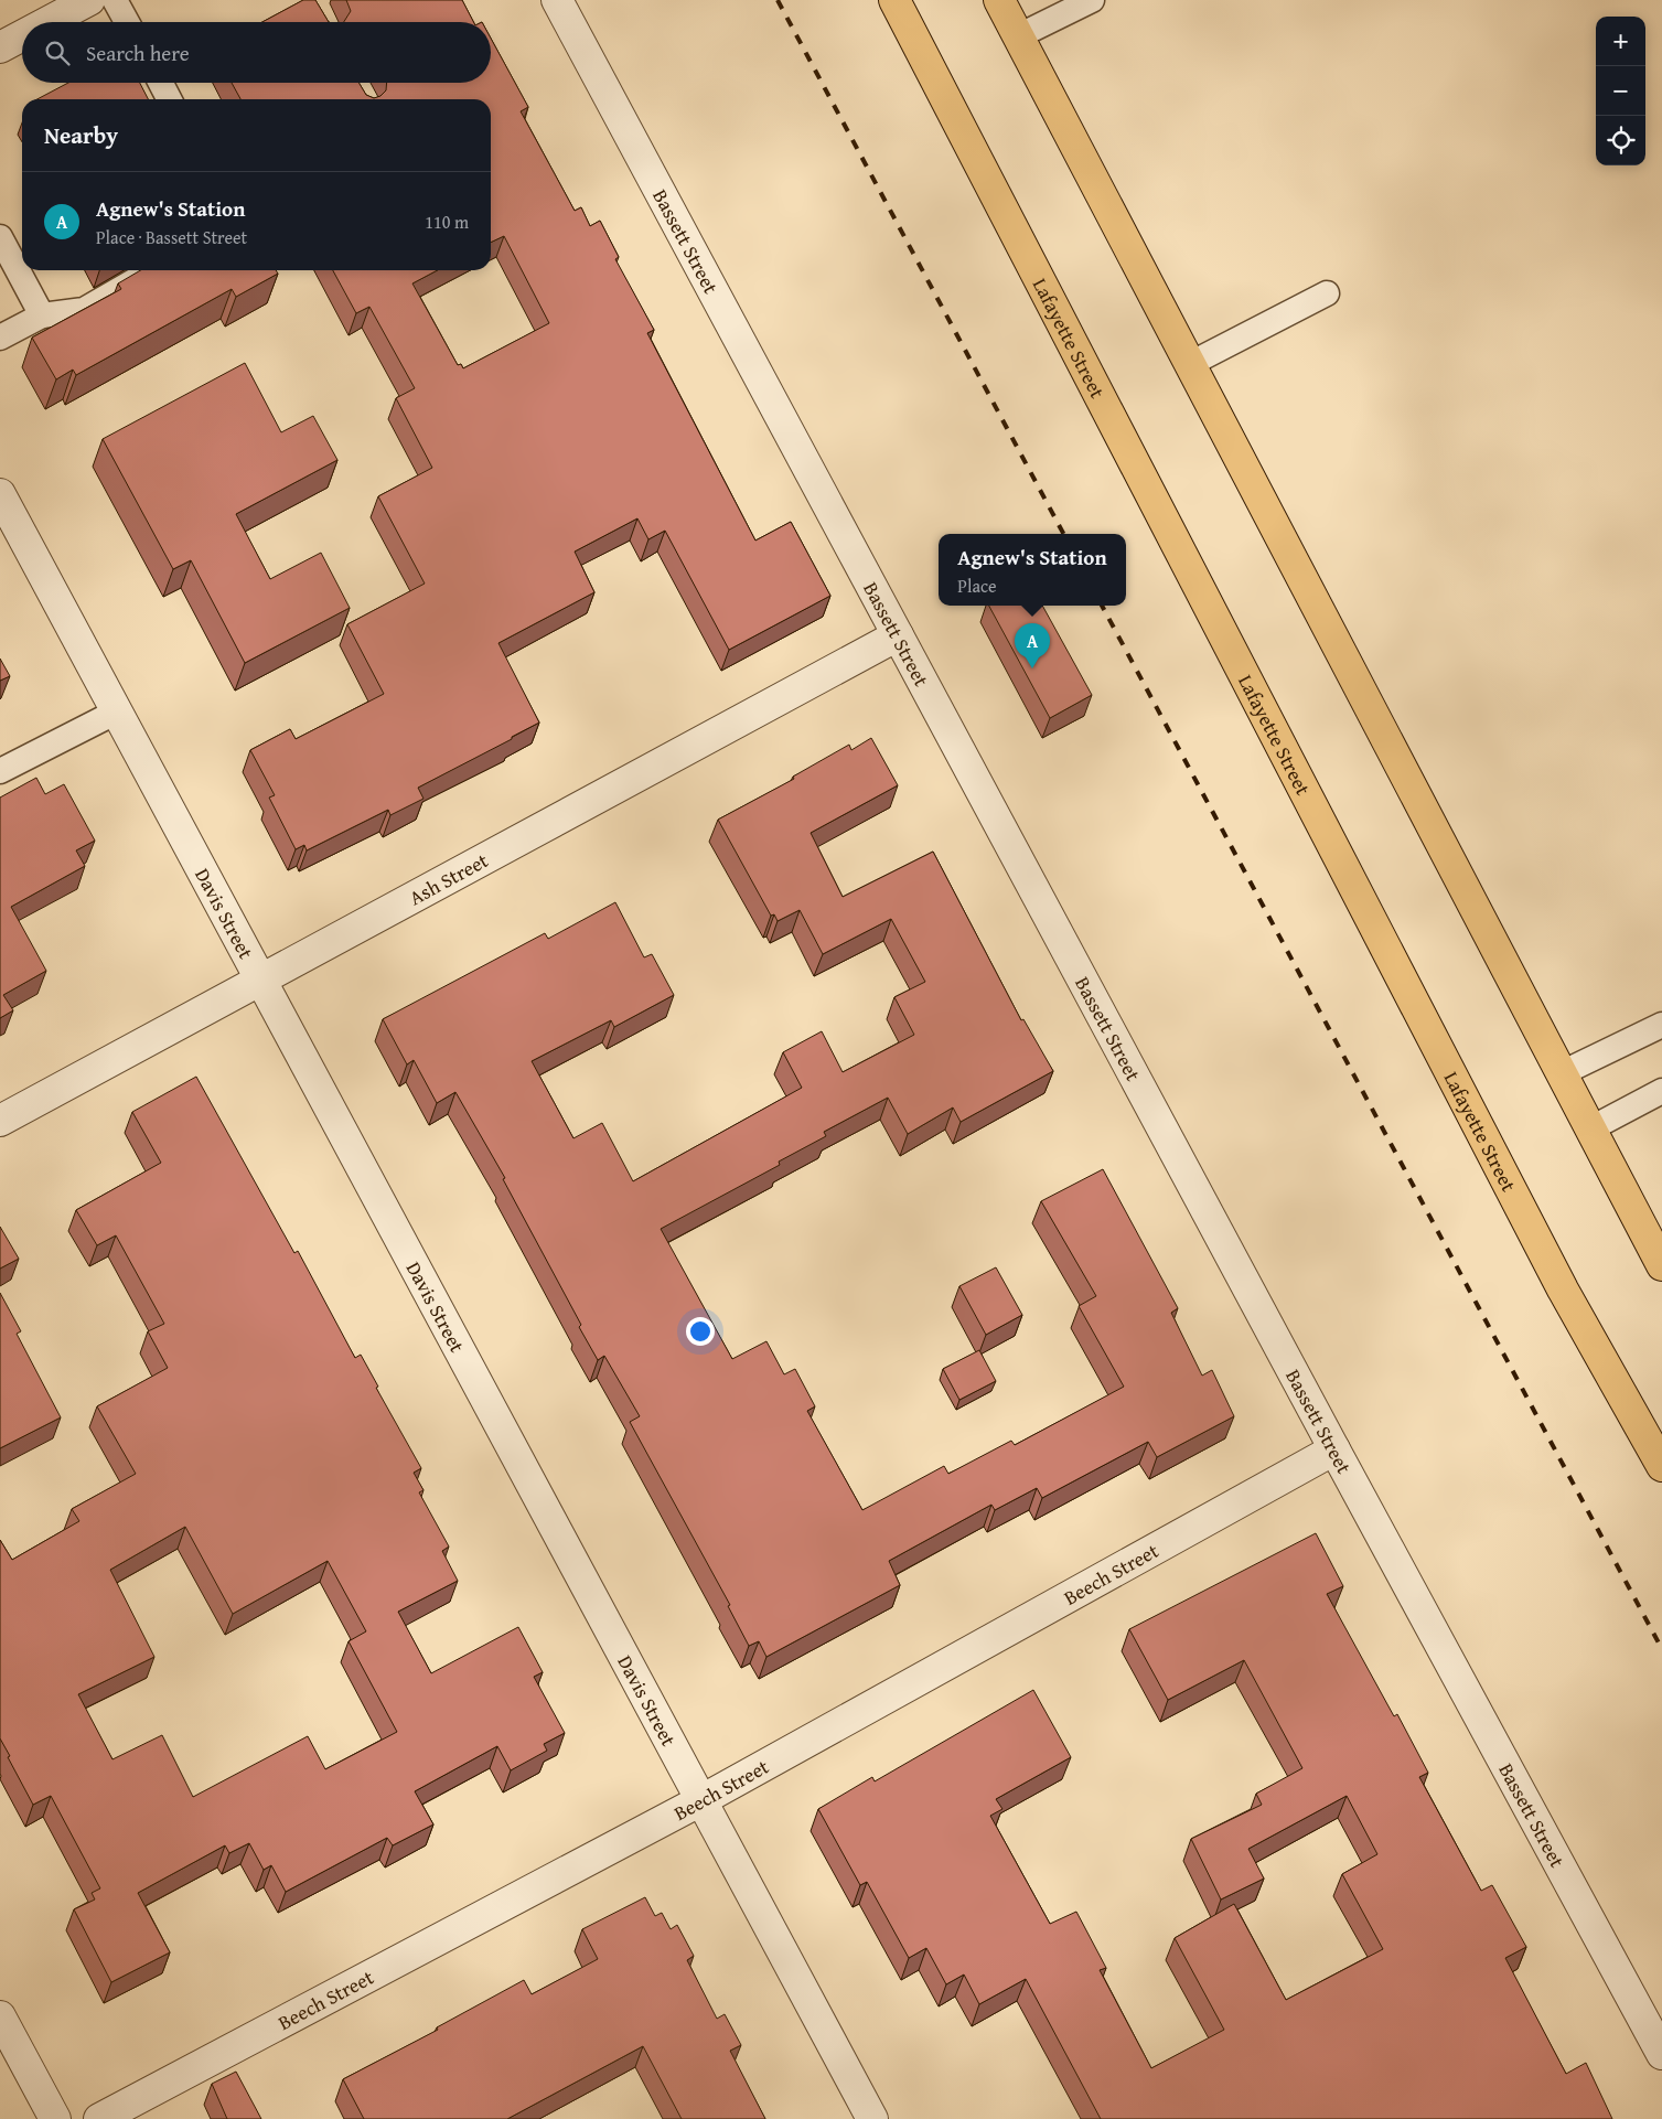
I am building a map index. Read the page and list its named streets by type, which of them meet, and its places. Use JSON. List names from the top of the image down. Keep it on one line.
{"streets":{"main road":["Lafayette Street"],"street":["Bassett Street","Ash Street","Davis Street","Beech Street"]},"crossings":[["Bassett Street","Ash Street"],["Bassett Street","Beech Street"],["Ash Street","Davis Street"],["Davis Street","Beech Street"]],"page":{"map_buttons":["+","−"],"search":"Search here","heading":"Nearby","list":[{"mark":"A","name":"Agnew's Station","note":"Place · Bassett Street","value":"110 m"}],"popup":["Agnew's Station","Place"],"pins":"A"}}
